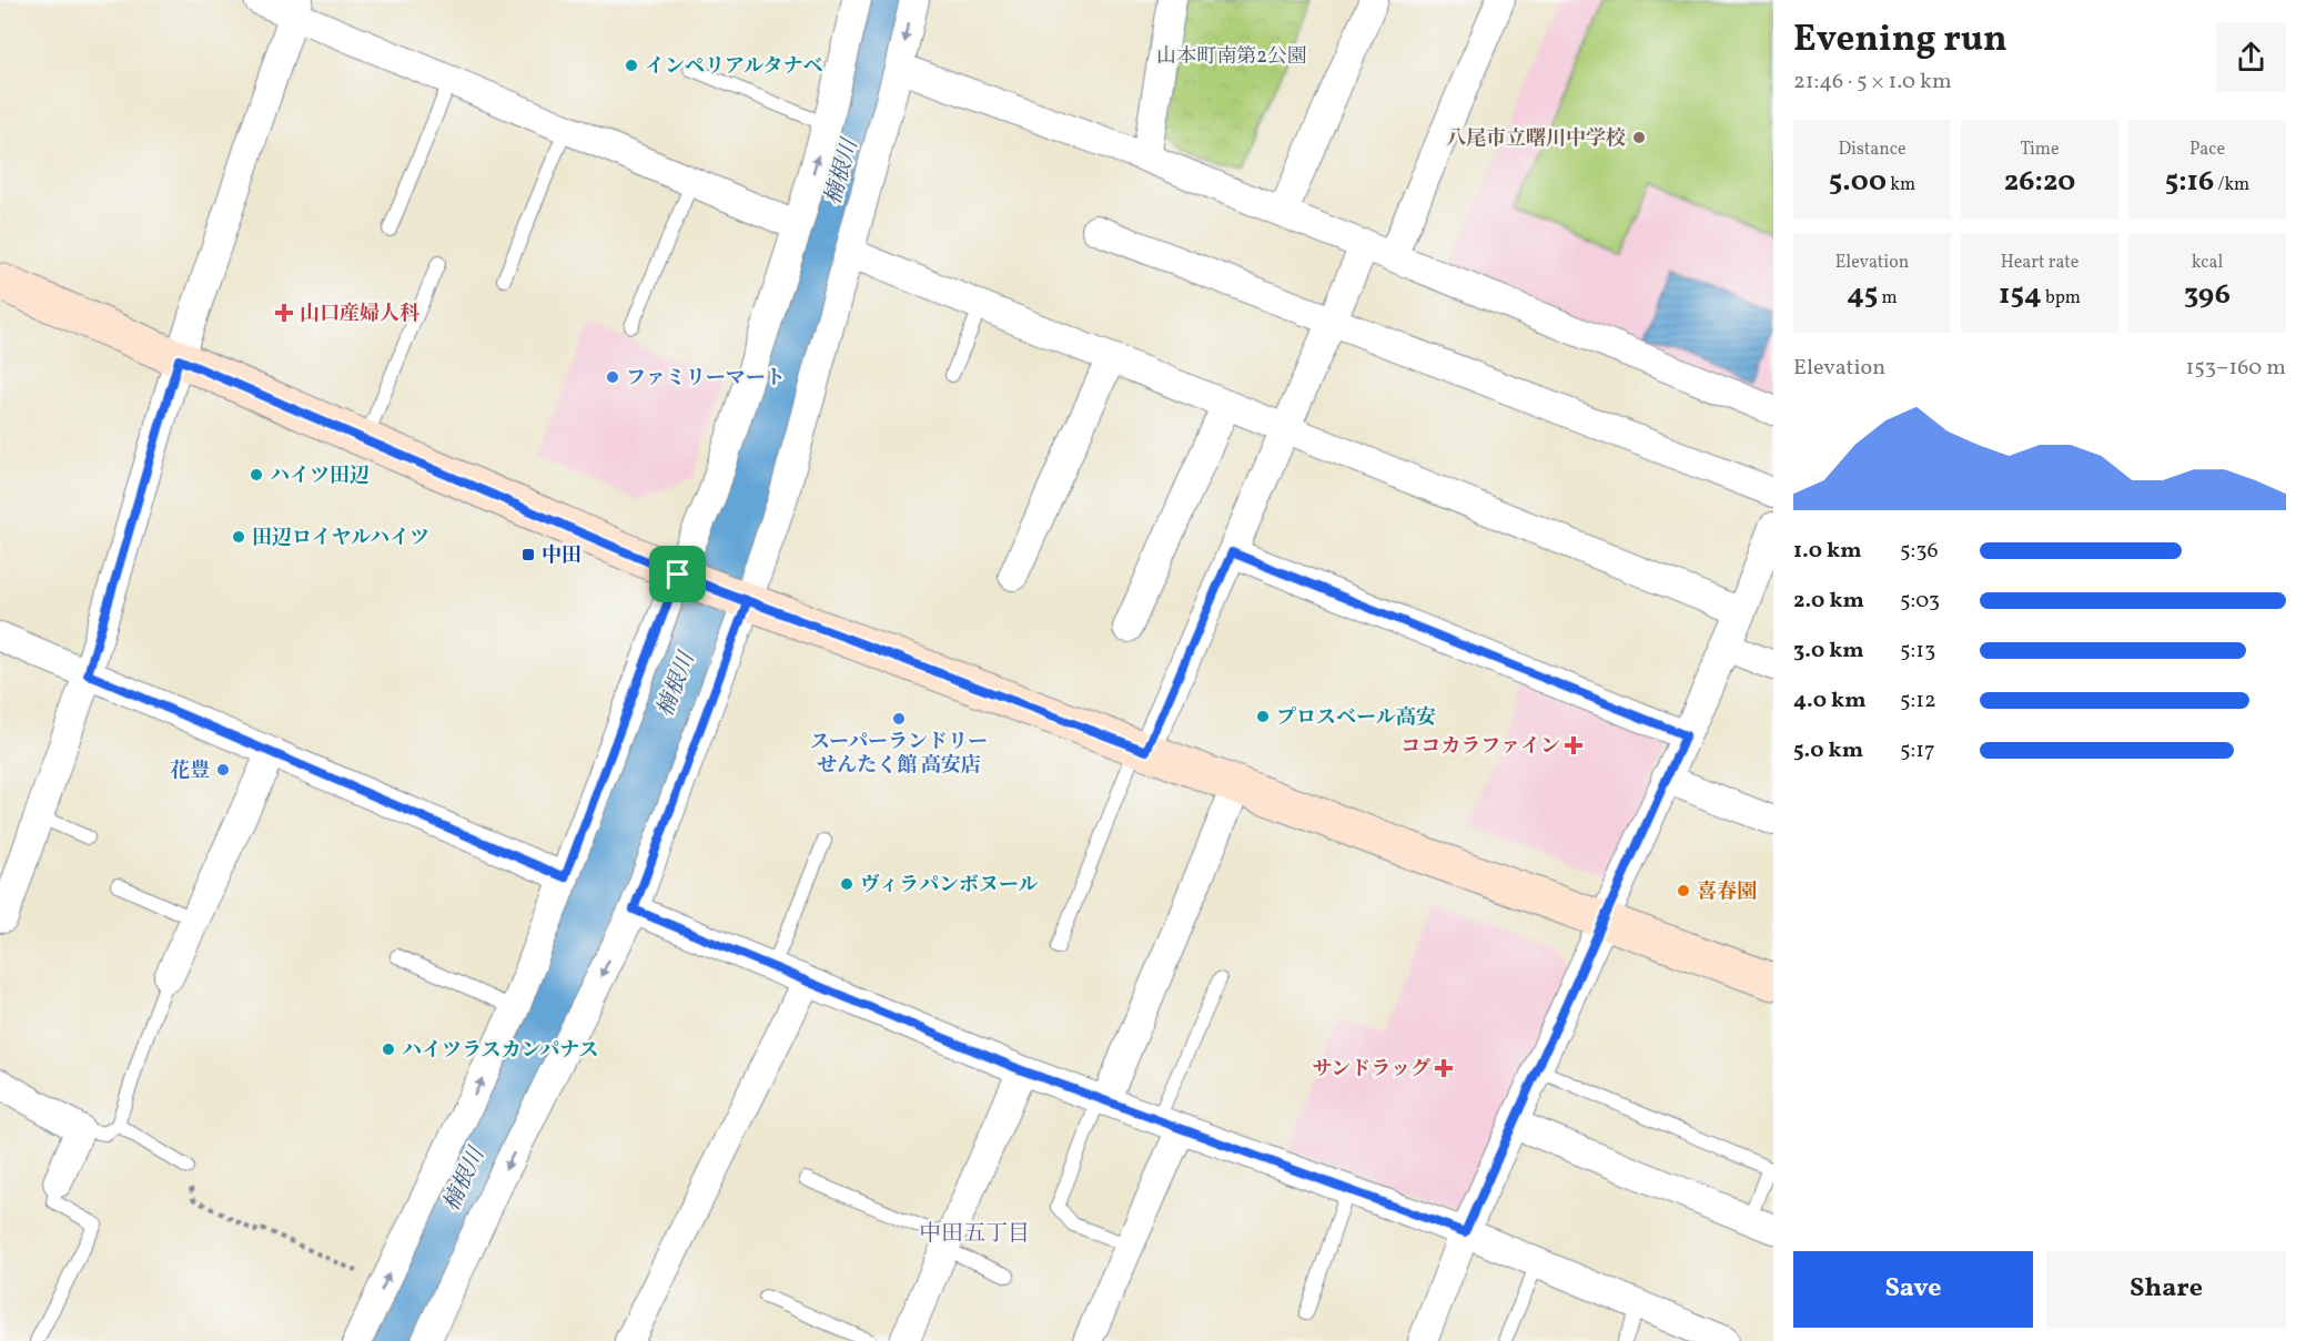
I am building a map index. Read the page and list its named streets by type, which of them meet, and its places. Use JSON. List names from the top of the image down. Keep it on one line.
{"districts":["中田五丁目"],"water":["楠根川"],"parks":["山本町南第2公園"],"places":{"other":["インペリアルタナベ","八尾市立曙川中学校","ファミリーマート","ハイツ田辺","田辺ロイヤルハイツ","プロスベール高安","スーパーランドリー せんたく館 高安店","花豊","ヴィラパンボヌール","喜春園","ハイツラスカンパナス"],"health":["山口産婦人科","ココカラファイン","サンドラッグ"],"transit":["中田"]},"page":{"heading":["Evening run","21:46 · 5 × 1.0 km"],"stats":[["Distance","5.00 km"],["Time","26:20"],["Pace","5:16 /km"],["Elevation","45 m"],["Heart rate","154 bpm"],["kcal","396"]],"chart":["Elevation","153–160 m"],"list":[{"name":"1.0 km","note":"5:36"},{"name":"2.0 km","note":"5:03"},{"name":"3.0 km","note":"5:13"},{"name":"4.0 km","note":"5:12"},{"name":"5.0 km","note":"5:17"}],"buttons":["Save","Share"]}}
